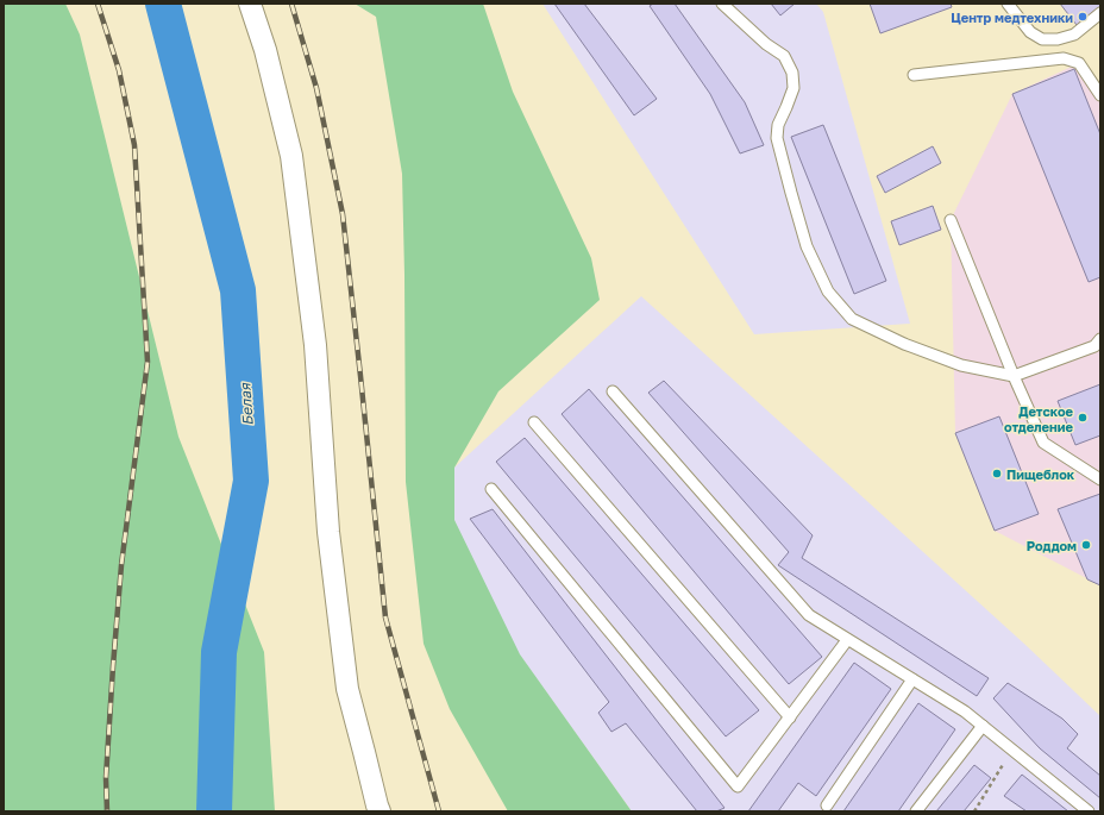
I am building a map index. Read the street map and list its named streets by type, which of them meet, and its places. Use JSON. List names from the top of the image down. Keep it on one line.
{"water":["Белая"],"places":["Центр медтехники","Детское отделение","Пищеблок","Роддом"]}
